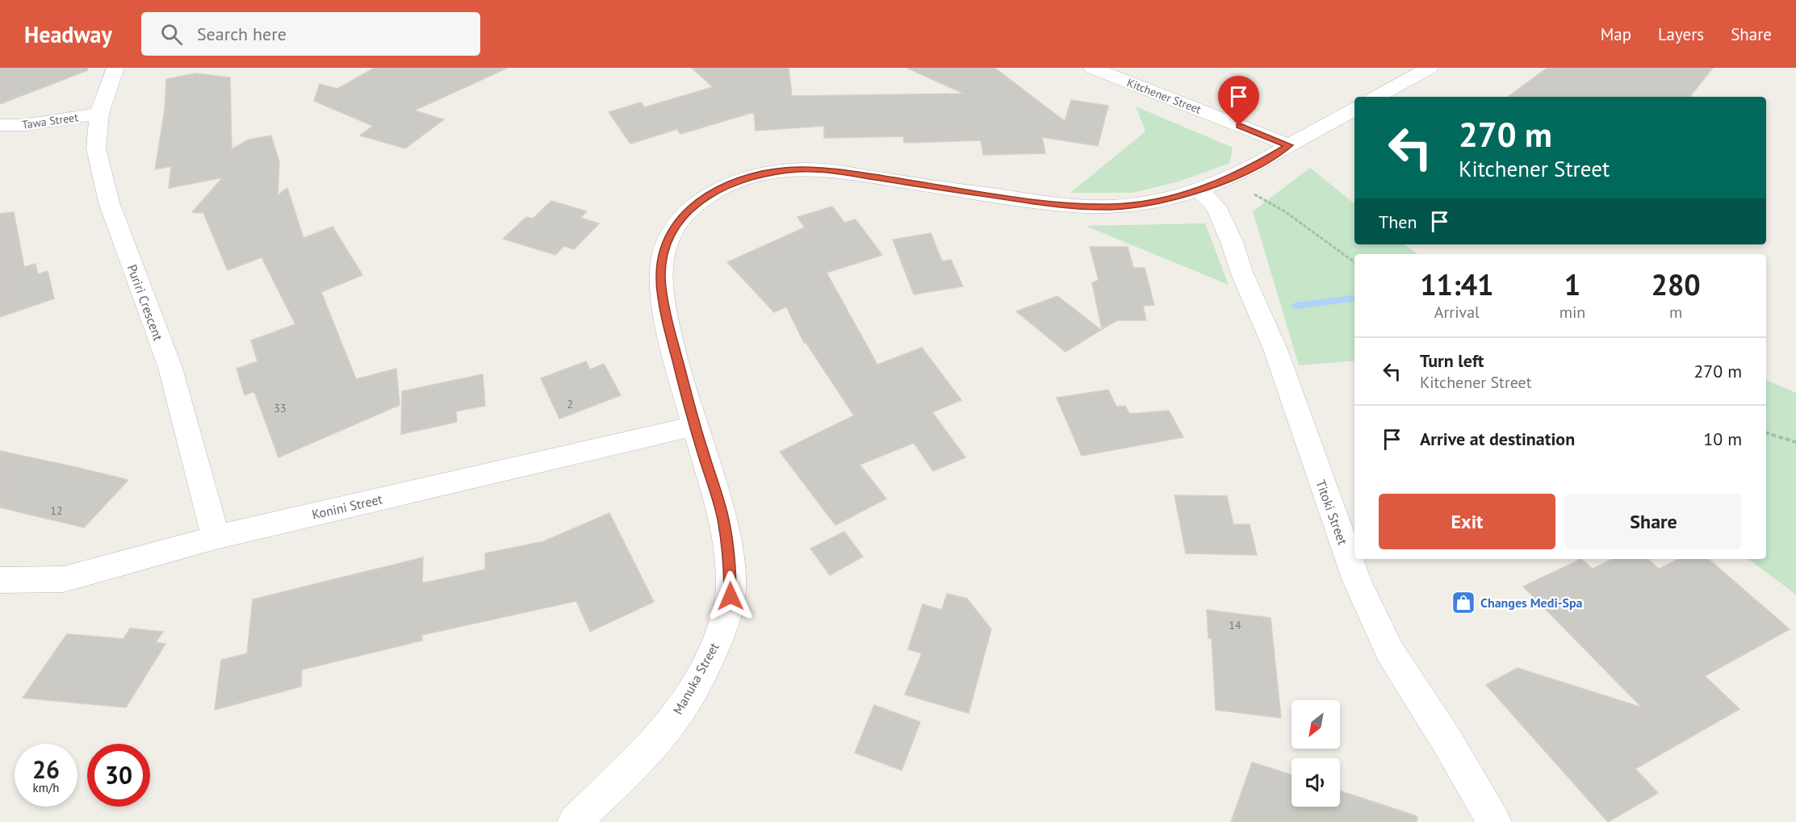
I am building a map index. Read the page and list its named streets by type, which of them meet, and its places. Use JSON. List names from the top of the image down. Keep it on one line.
{"streets":{"street":["Kitchener Street","Tawa Street","Puriri Crescent","Konini Street","Titoki Street","Manuka Street"]},"crossings":[["Kitchener Street","Manuka Street"],["Tawa Street","Puriri Crescent"],["Puriri Crescent","Konini Street"],["Konini Street","Manuka Street"],["Titoki Street","Manuka Street"]],"places":{"shop":["Changes Medi-Spa"]},"house_numbers":["2","33","12","14"],"north":"bottom left","page":{"header":"Headway","search":"Search here","nav":["Map","Layers","Share"],"turn":["270 m","Kitchener Street"],"then":"Then","eta":["11:41","Arrival","1","min","280","m"],"list":[{"name":"Turn left","note":"Kitchener Street","value":"270 m"},{"name":"Arrive at destination","value":"10 m"}],"buttons":["Exit","Share"],"speed":"26 km/h","limit":"30"}}
